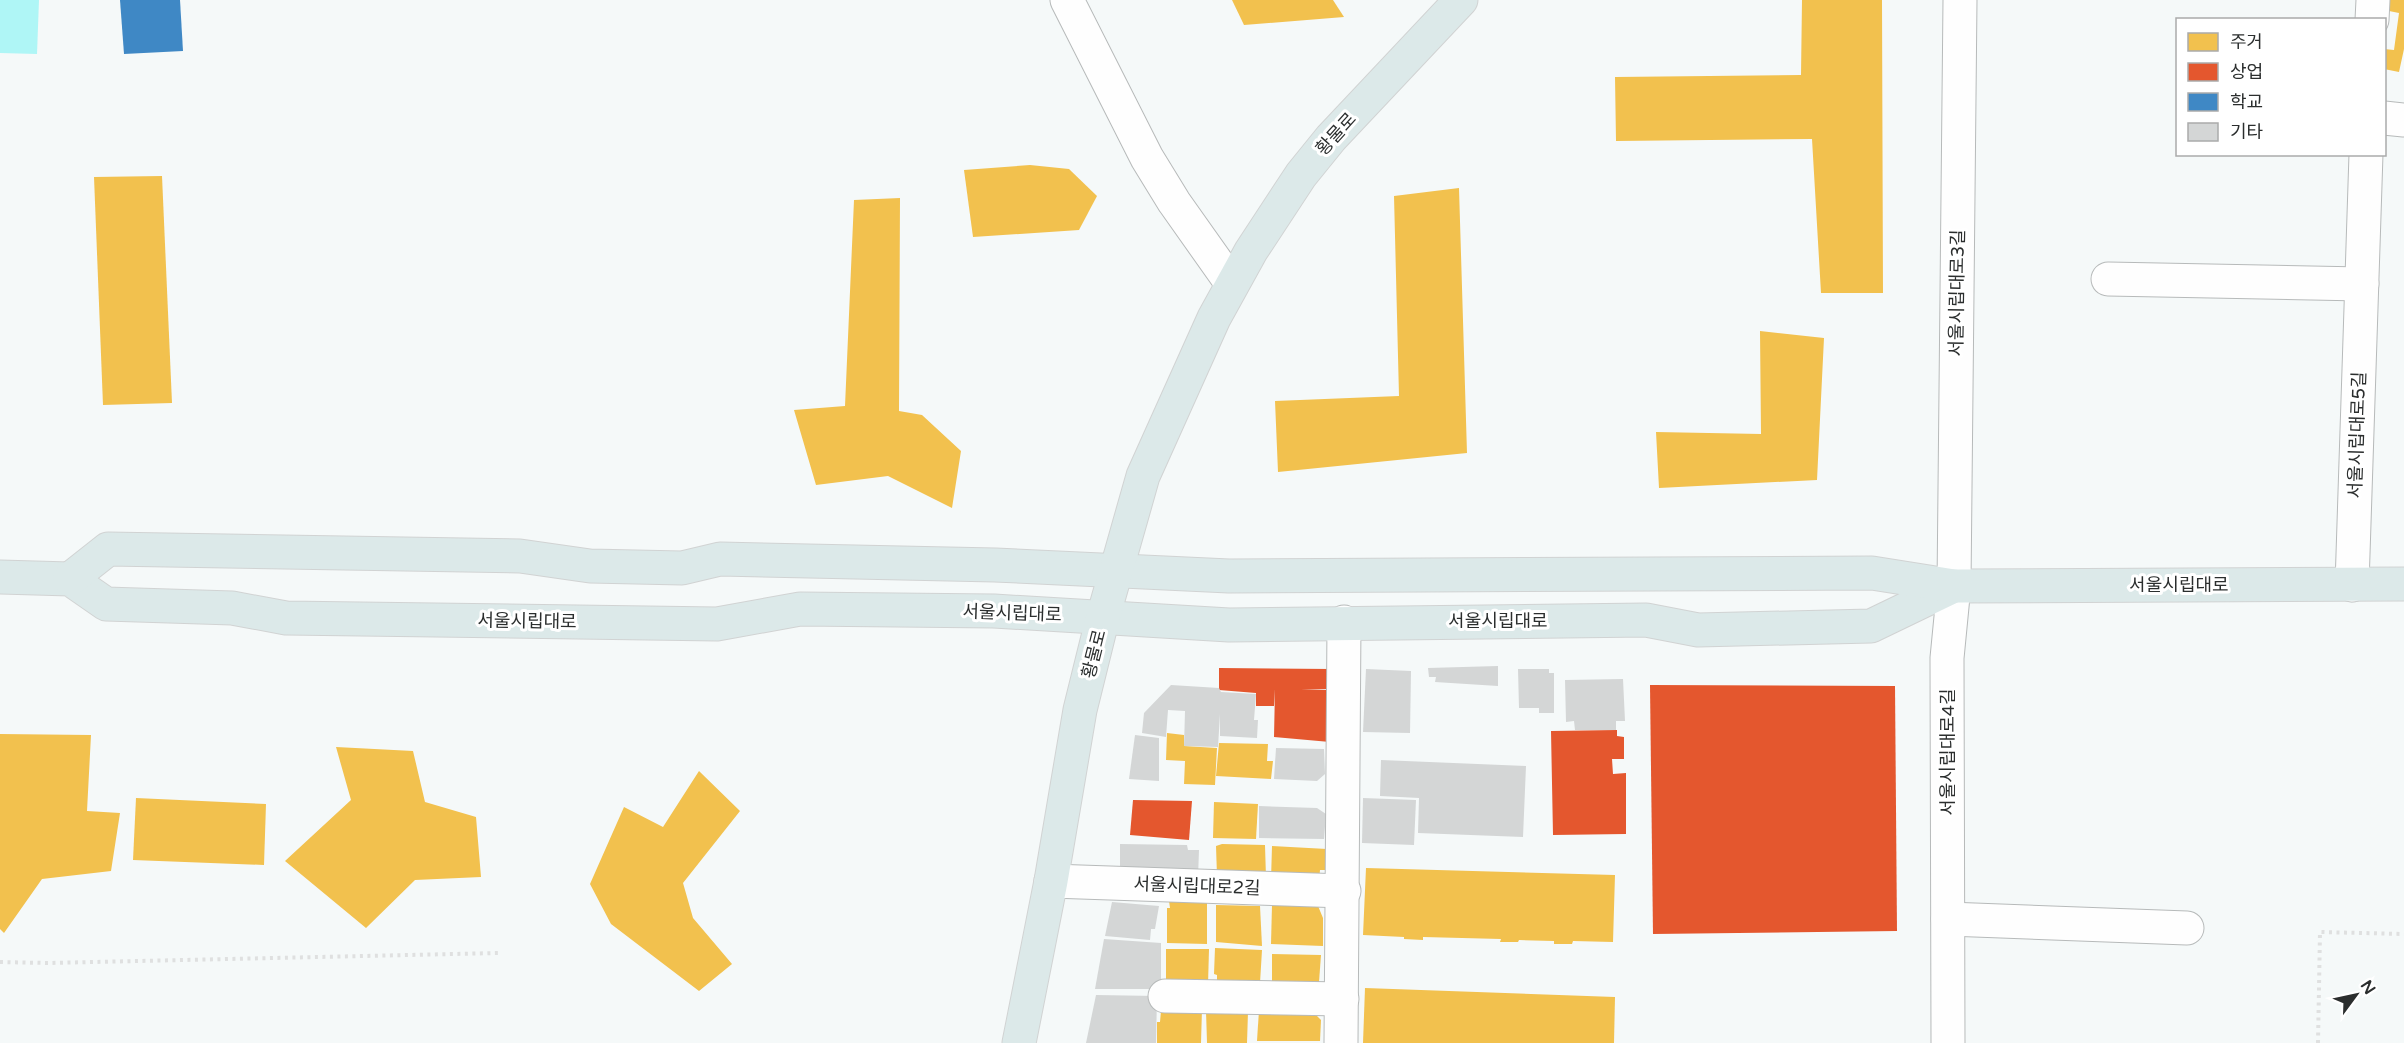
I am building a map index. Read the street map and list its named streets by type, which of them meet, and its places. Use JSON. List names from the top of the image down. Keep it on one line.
{"streets":{"main road":["황물로","서울시립대로"],"street":["서울시립대로3길","서울시립대로5길","서울시립대로4길","서울시립대로2길"]},"crossings":[["황물로","서울시립대로"],["황물로","서울시립대로2길"],["서울시립대로3길","서울시립대로"],["서울시립대로3길","서울시립대로4길"],["서울시립대로5길","서울시립대로"],["서울시립대로","서울시립대로4길"]],"legend":["주거","상업","학교","기타"],"north":"top right"}
